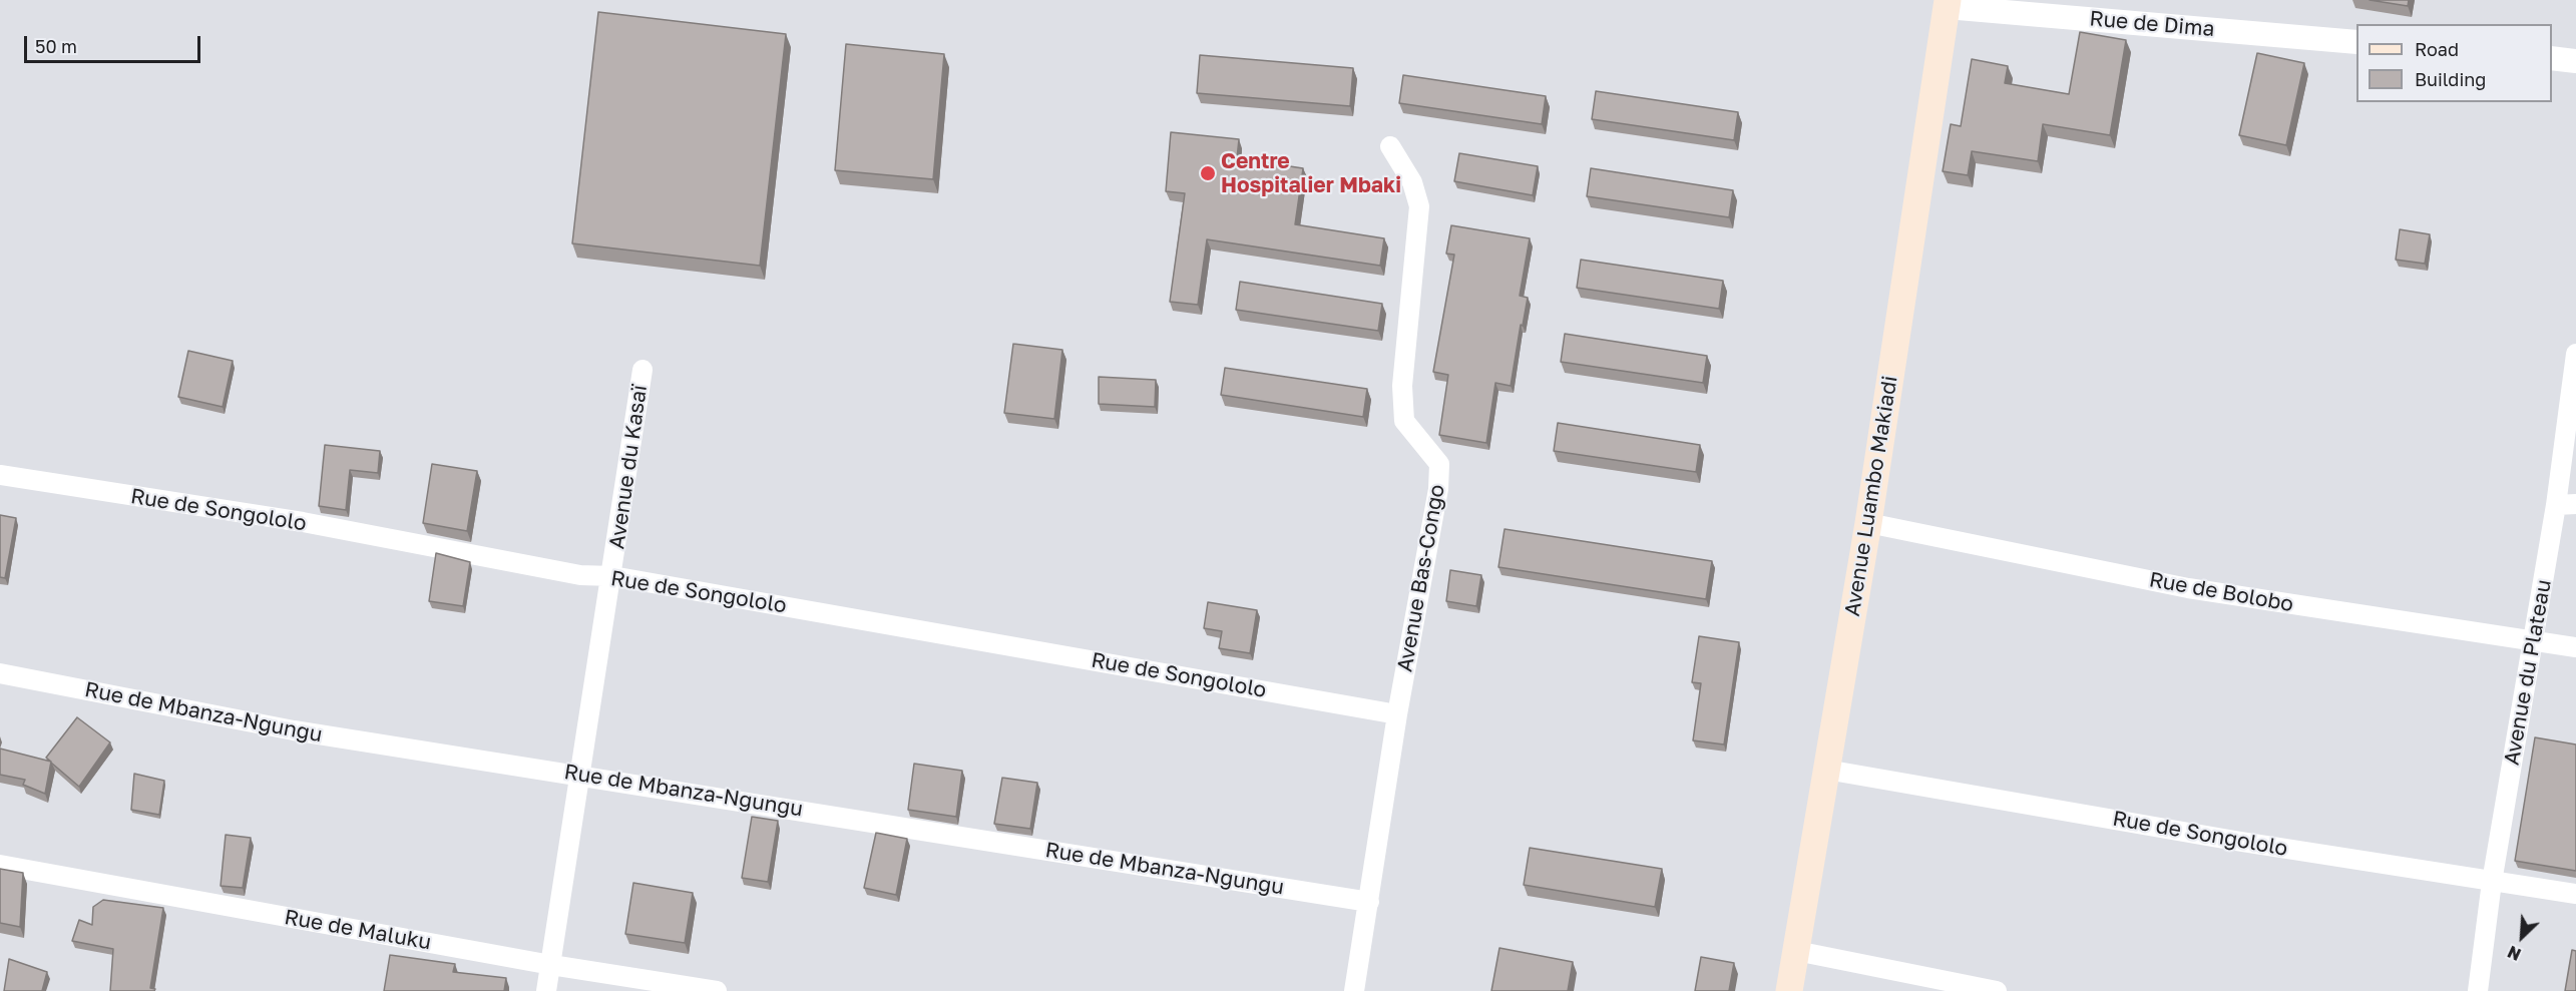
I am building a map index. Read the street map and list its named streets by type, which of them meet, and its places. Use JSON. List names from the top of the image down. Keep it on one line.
{"streets":{"main road":["Avenue Luambo Makiadi"],"street":["Rue de Dima","Avenue du Kasaï","Rue de Songololo","Avenue Bas-Congo","Rue de Bolobo","Avenue du Plateau","Rue de Mbanza-Ngungu","Rue de Maluku"]},"crossings":[["Rue de Dima","Avenue Luambo Makiadi"],["Avenue du Kasaï","Rue de Songololo"],["Avenue du Kasaï","Rue de Mbanza-Ngungu"],["Avenue du Kasaï","Rue de Maluku"],["Avenue Luambo Makiadi","Rue de Songololo"],["Avenue Luambo Makiadi","Rue de Bolobo"],["Rue de Songololo","Avenue Bas-Congo"],["Rue de Songololo","Avenue du Plateau"],["Avenue Bas-Congo","Rue de Mbanza-Ngungu"],["Rue de Bolobo","Avenue du Plateau"]],"places":["Centre Hospitalier Mbaki"],"legend":["Road","Building"],"scale_bar":"50 m","north":"bottom left"}
